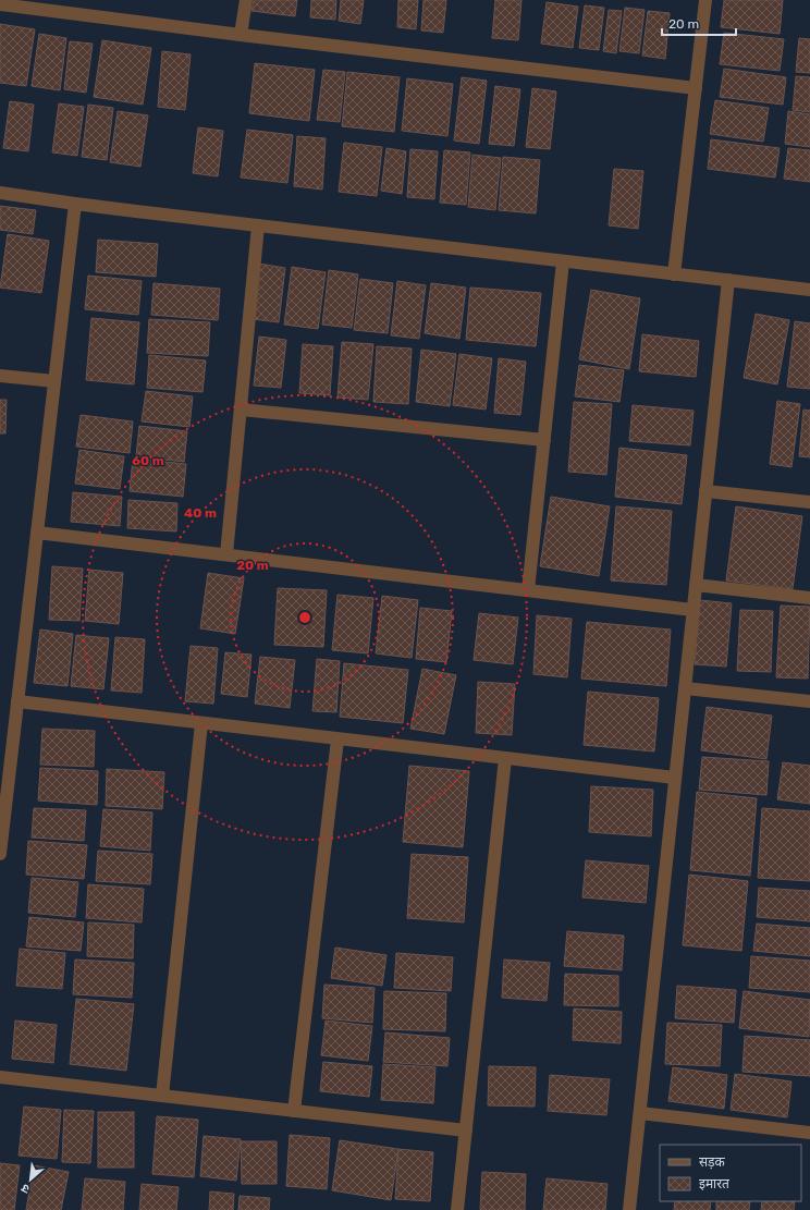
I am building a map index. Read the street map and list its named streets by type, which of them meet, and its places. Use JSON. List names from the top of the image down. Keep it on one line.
{"legend":["सड़क","इमारत"],"scale_bar":"20 m","north":"bottom left","rings":["60 m","40 m","20 m"]}
